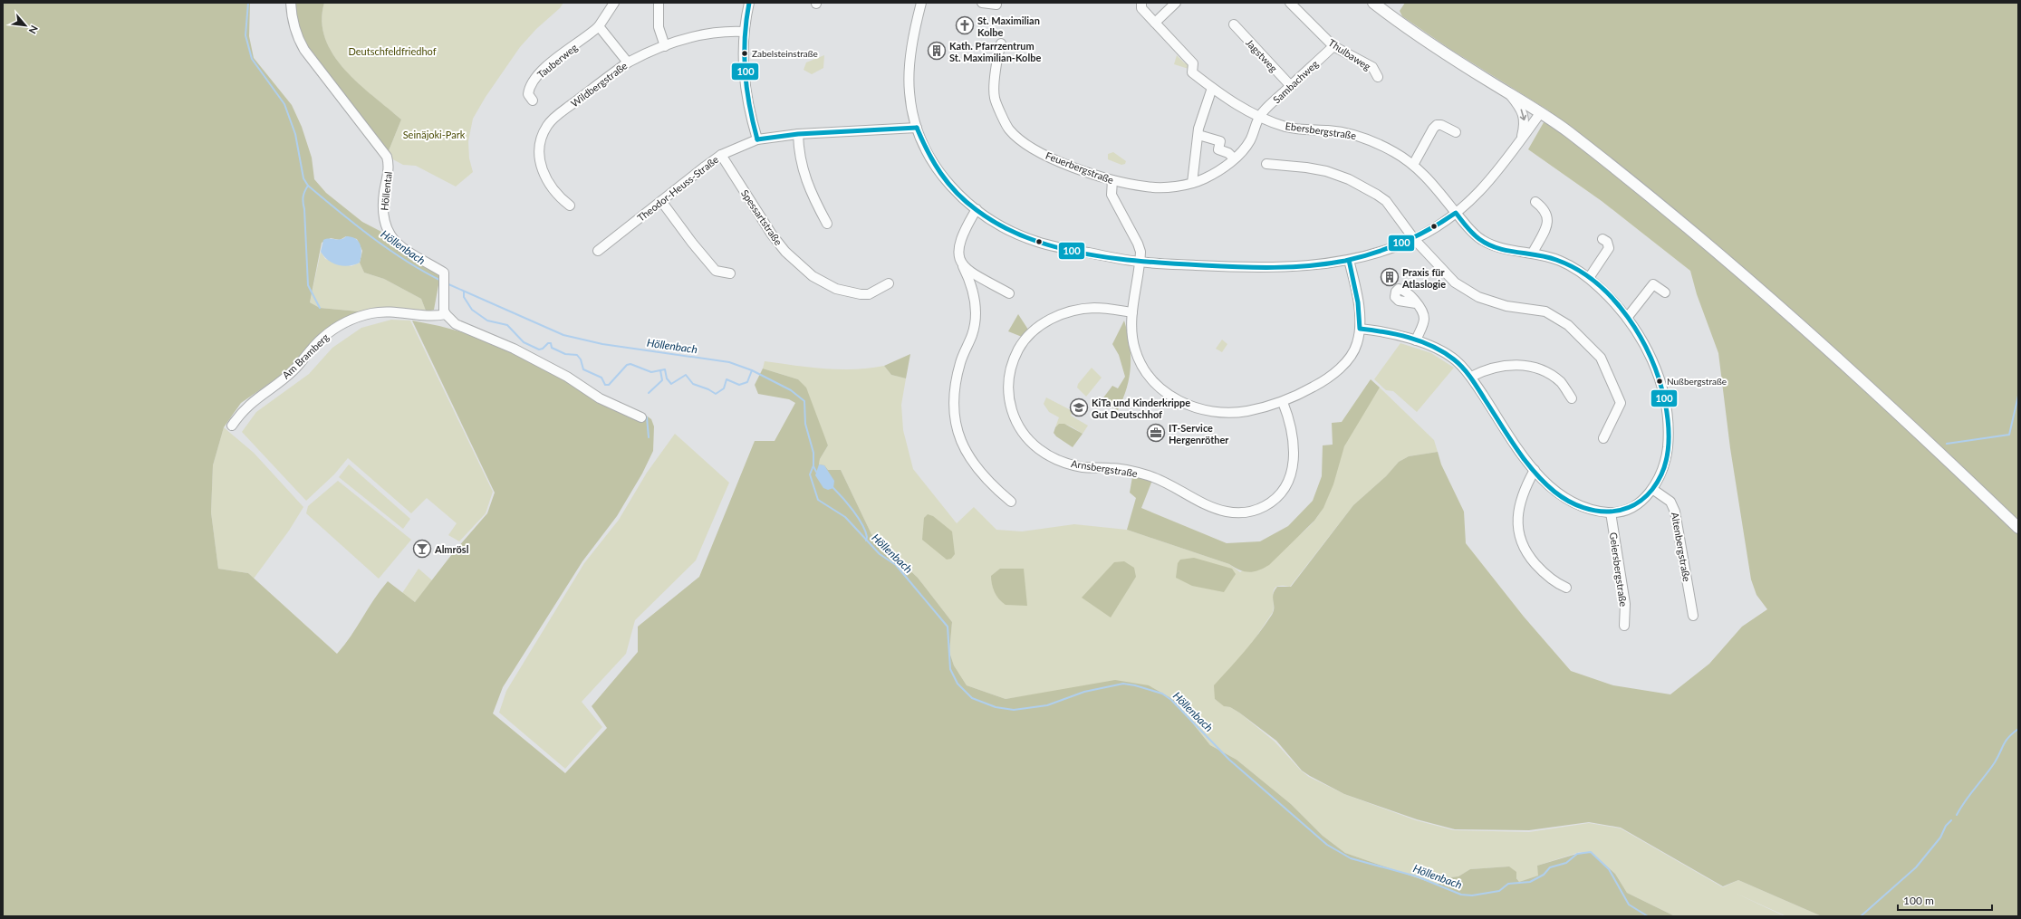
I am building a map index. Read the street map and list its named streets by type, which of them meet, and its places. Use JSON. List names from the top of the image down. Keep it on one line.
{"streets":{"street":["Thulbaweg","Jagstweg","Tauberweg","Sambachweg","Wildbergstraße","Ebersbergstraße","Feuerbergstraße","Theodor-Heuss-Straße","Höllental","Spessartstraße","Am Bramberg","Arnsbergstraße","Altenbergstraße","Geiersbergstraße"]},"crossings":[["Thulbaweg","Sambachweg"],["Jagstweg","Sambachweg"],["Sambachweg","Ebersbergstraße"],["Sambachweg","Feuerbergstraße"],["Ebersbergstraße","Feuerbergstraße"],["Theodor-Heuss-Straße","Spessartstraße"],["Höllental","Am Bramberg"]],"water":["Höllenbach"],"parks":["Deutschfeldfriedhof","Seinäjoki-Park"],"places":{"church":["St. Maximilian Kolbe"],"building":["Kath. Pfarrzentrum St. Maximilian-Kolbe","Praxis für Atlaslogie"],"other":["Zabelsteinstraße","Nußbergstraße"],"school or university":["KiTa und Kinderkrippe Gut Deutschhof"],"office":["IT-Service Hergenröther"],"bar":["Almrösl"]},"lines":["transit line 100"],"scale_bar":"100 m","north":"bottom right"}
